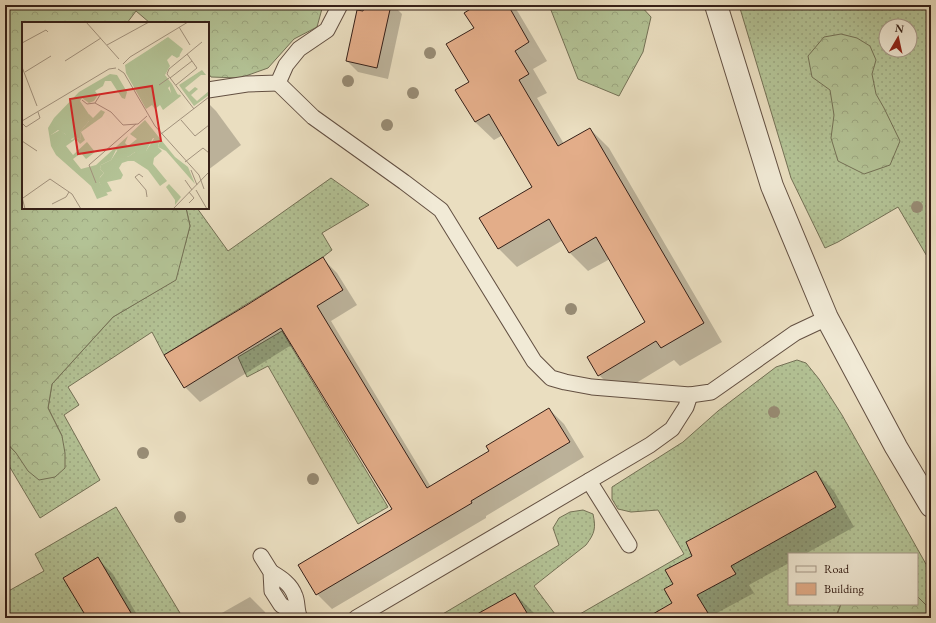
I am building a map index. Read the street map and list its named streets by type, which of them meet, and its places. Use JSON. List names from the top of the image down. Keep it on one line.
{"legend":["Road","Building"],"north":"top"}
